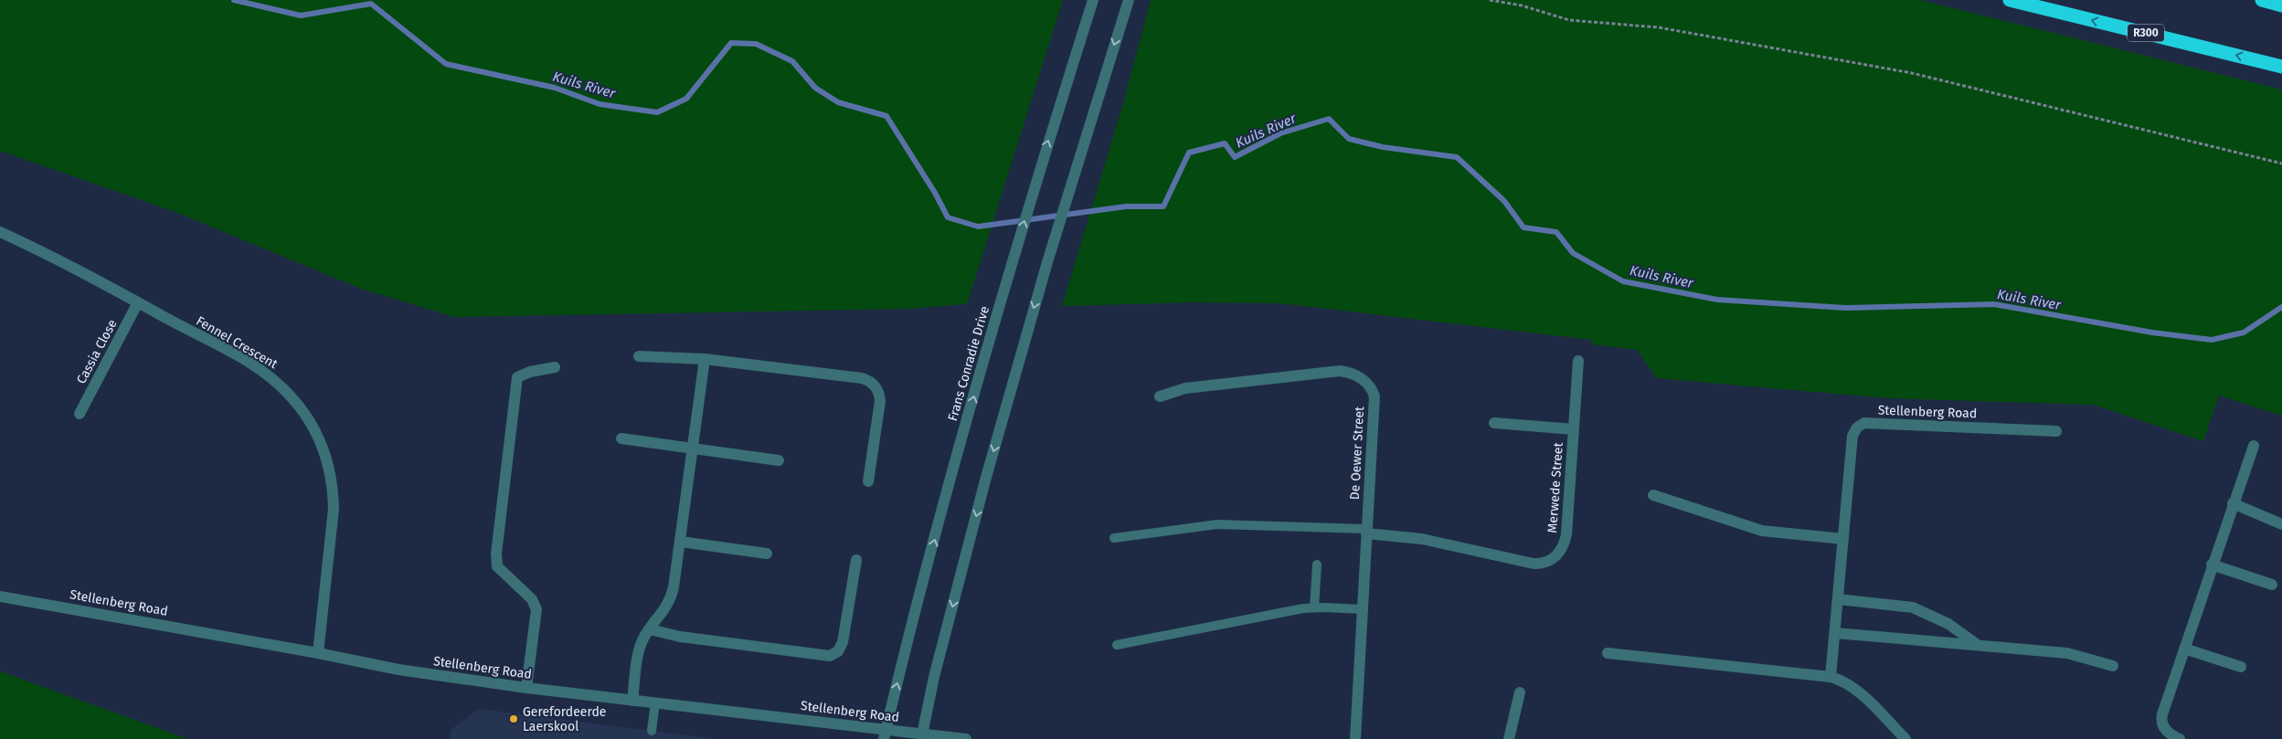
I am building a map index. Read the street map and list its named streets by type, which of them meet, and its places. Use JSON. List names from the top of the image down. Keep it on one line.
{"streets":{"highway":["R300"],"street":["Fennel Crescent","Cassia Close","Frans Conradie Drive","Stellenberg Road","De Oewer Street","Merwede Street"]},"crossings":[["Fennel Crescent","Cassia Close"],["Fennel Crescent","Stellenberg Road"],["Frans Conradie Drive","Stellenberg Road"],["De Oewer Street","Merwede Street"]],"water":["Kuils River"],"places":["Gerefordeerde Laerskool"]}
